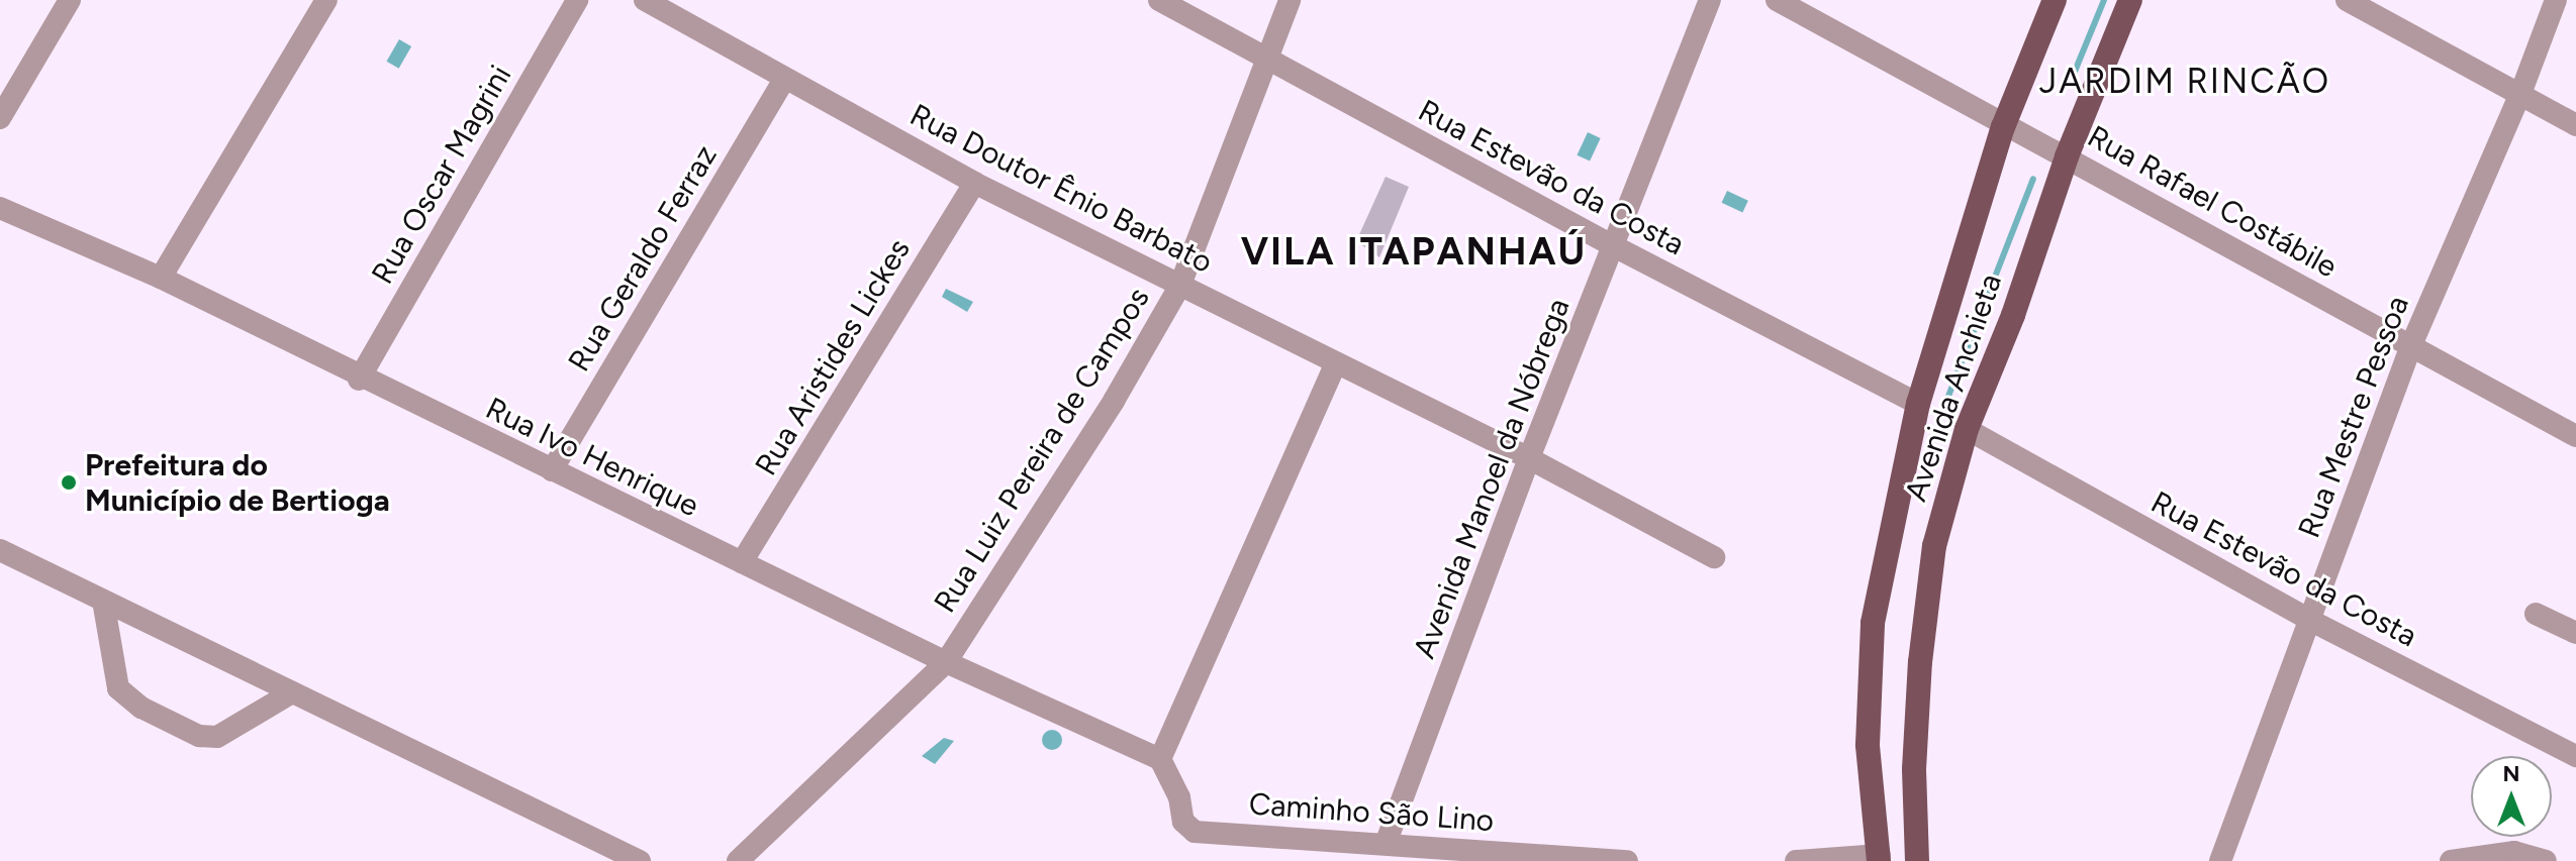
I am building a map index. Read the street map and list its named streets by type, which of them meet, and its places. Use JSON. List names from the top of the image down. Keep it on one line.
{"streets":{"main road":["Avenida Anchieta"],"street":["Rua Oscar Magrini","Rua Estevão da Costa","Rua Doutor Ênio Barbato","Rua Rafael Costábile","Rua Geraldo Ferraz","Rua Aristides Lickes","Rua Mestre Pessoa","Rua Luiz Pereira de Campos","Rua Ivo Henrique","Avenida Manoel da Nóbrega","Caminho São Lino"]},"crossings":[["Rua Oscar Magrini","Rua Ivo Henrique"],["Rua Estevão da Costa","Avenida Anchieta"],["Rua Estevão da Costa","Rua Mestre Pessoa"],["Rua Estevão da Costa","Rua Luiz Pereira de Campos"],["Rua Estevão da Costa","Avenida Manoel da Nóbrega"],["Rua Doutor Ênio Barbato","Rua Geraldo Ferraz"],["Rua Doutor Ênio Barbato","Rua Aristides Lickes"],["Rua Doutor Ênio Barbato","Rua Luiz Pereira de Campos"],["Rua Doutor Ênio Barbato","Avenida Manoel da Nóbrega"],["Rua Rafael Costábile","Avenida Anchieta"],["Rua Rafael Costábile","Rua Mestre Pessoa"],["Rua Geraldo Ferraz","Rua Ivo Henrique"],["Rua Aristides Lickes","Rua Ivo Henrique"],["Rua Luiz Pereira de Campos","Rua Ivo Henrique"],["Rua Ivo Henrique","Caminho São Lino"],["Avenida Manoel da Nóbrega","Caminho São Lino"]],"districts":["JARDIM RINCÃO","VILA ITAPANHAÚ"],"places":["Prefeitura do Município de Bertioga"],"north":"top"}
